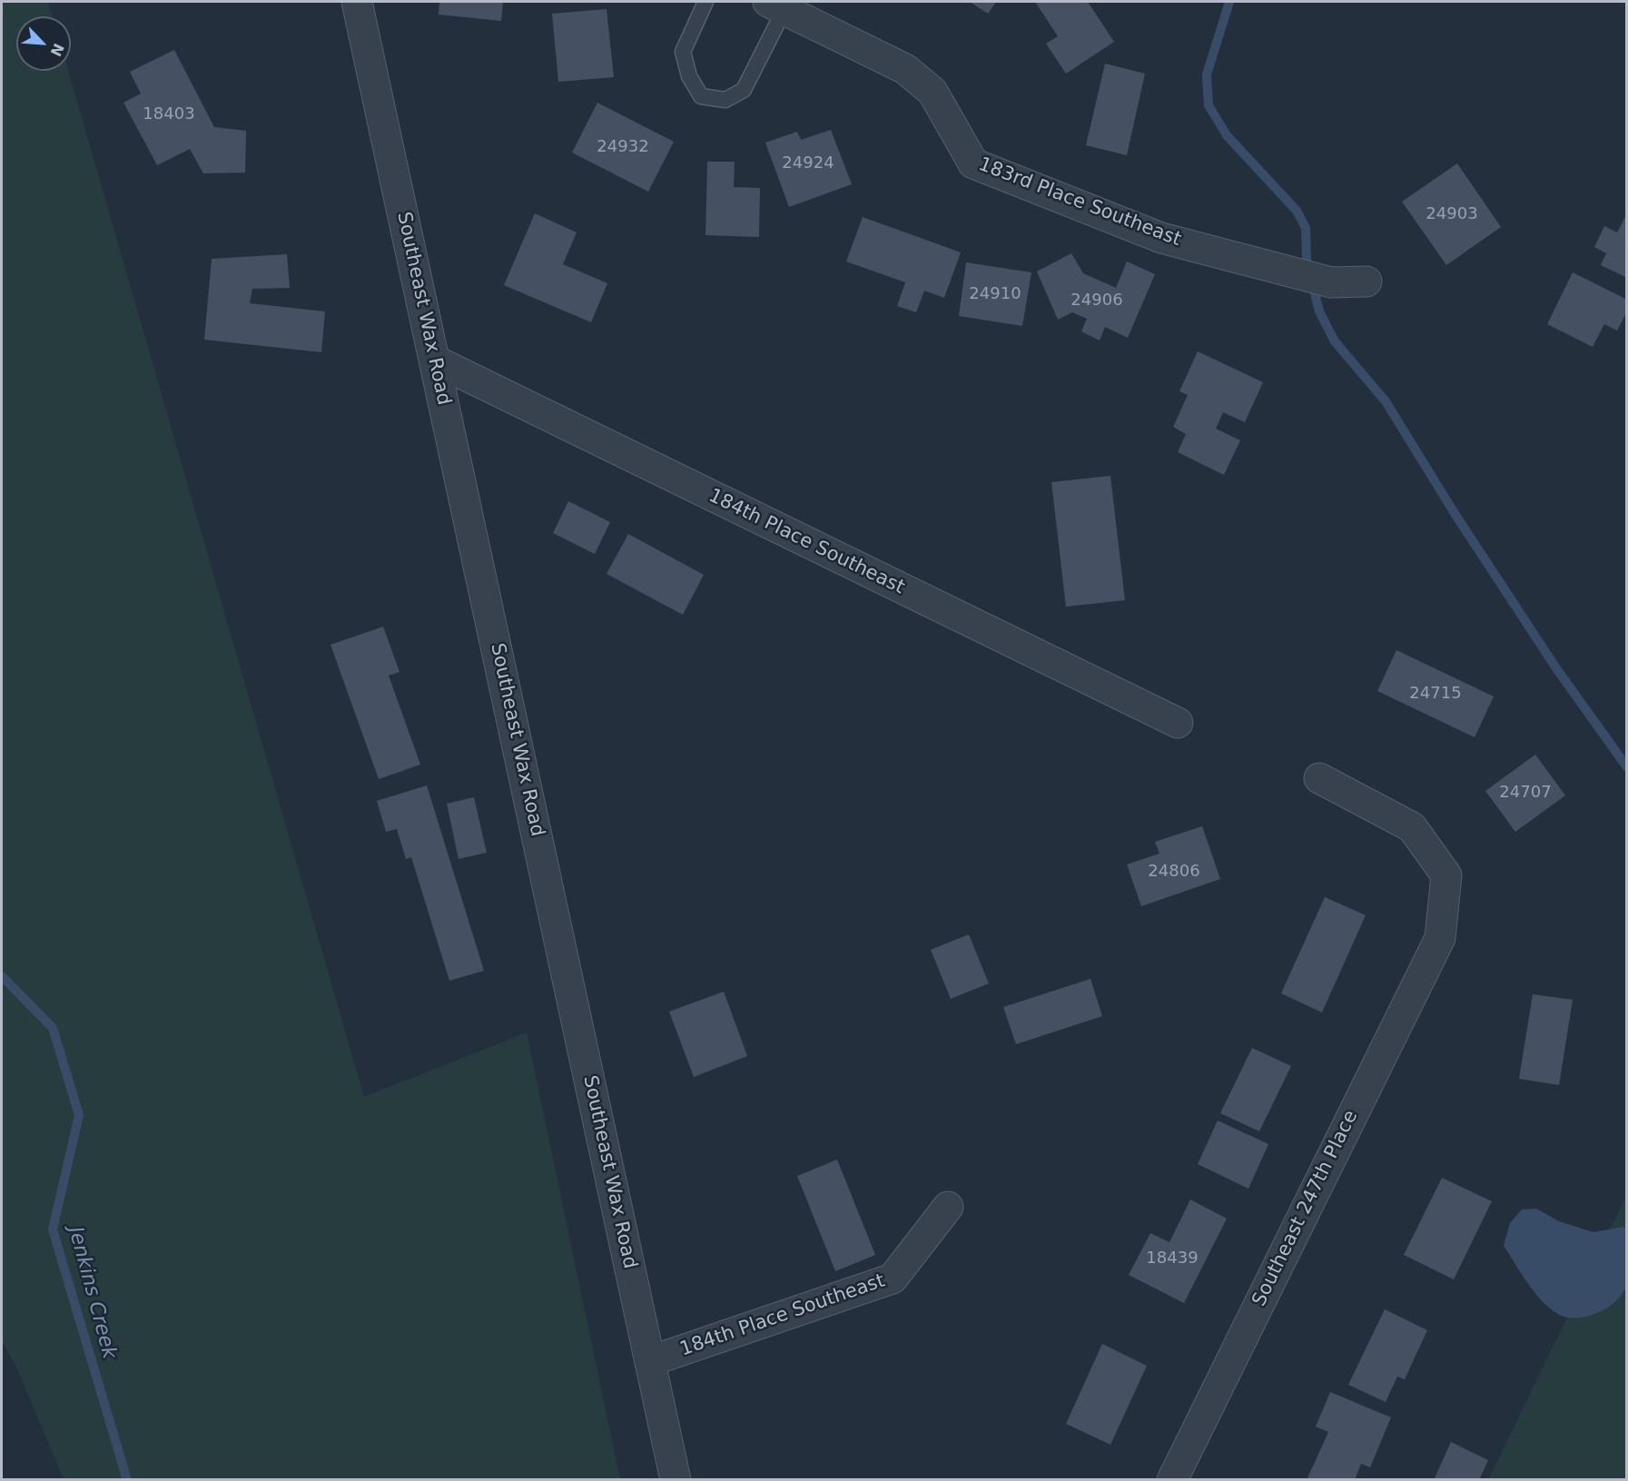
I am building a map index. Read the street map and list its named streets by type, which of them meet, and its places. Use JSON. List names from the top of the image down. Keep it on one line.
{"streets":{"street":["183rd Place Southeast","Southeast Wax Road","184th Place Southeast","Southeast 247th Place"]},"crossings":[["Southeast Wax Road","184th Place Southeast"]],"water":["Jenkins Creek"],"house_numbers":["18403","24932","24924","24903","24910","24906","24715","24707","24806","18439"],"north":"bottom right"}
